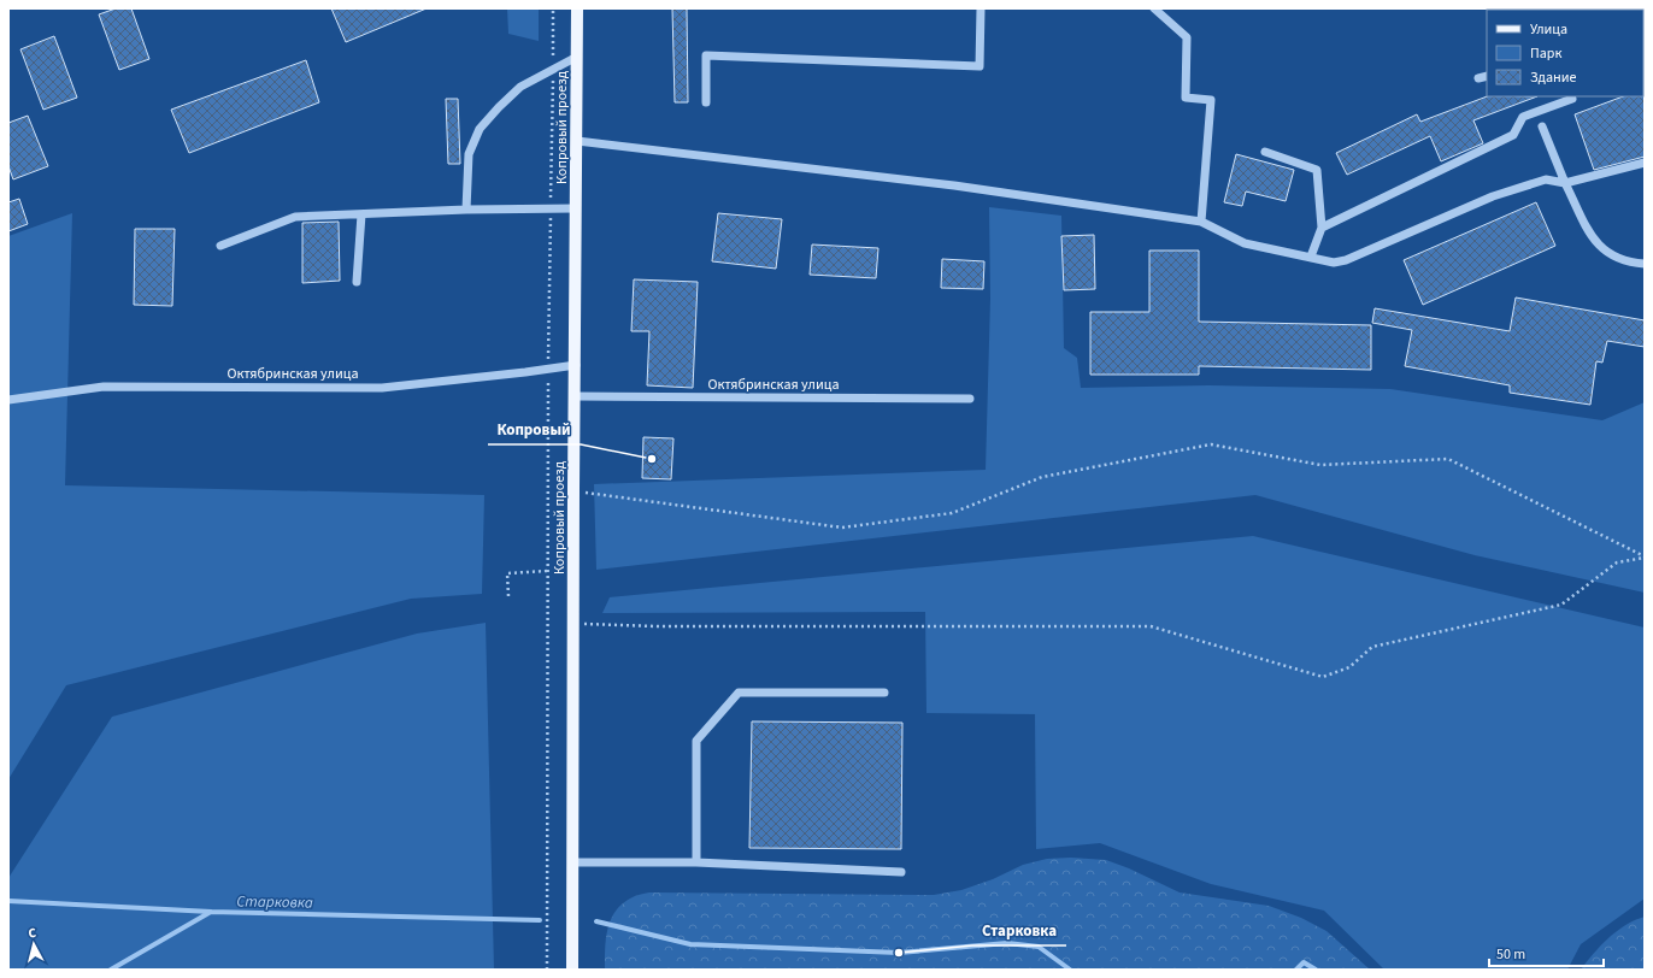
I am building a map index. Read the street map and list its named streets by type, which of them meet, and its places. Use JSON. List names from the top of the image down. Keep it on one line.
{"streets":{"main road":["Копровый проезд"],"street":["Октябринская улица"]},"crossings":[["Копровый проезд","Октябринская улица"]],"water":["Старковка"],"places":["Копровый","Старковка"],"legend":["Улица","Парк","Здание"],"scale_bar":"50 m","north":"top"}
